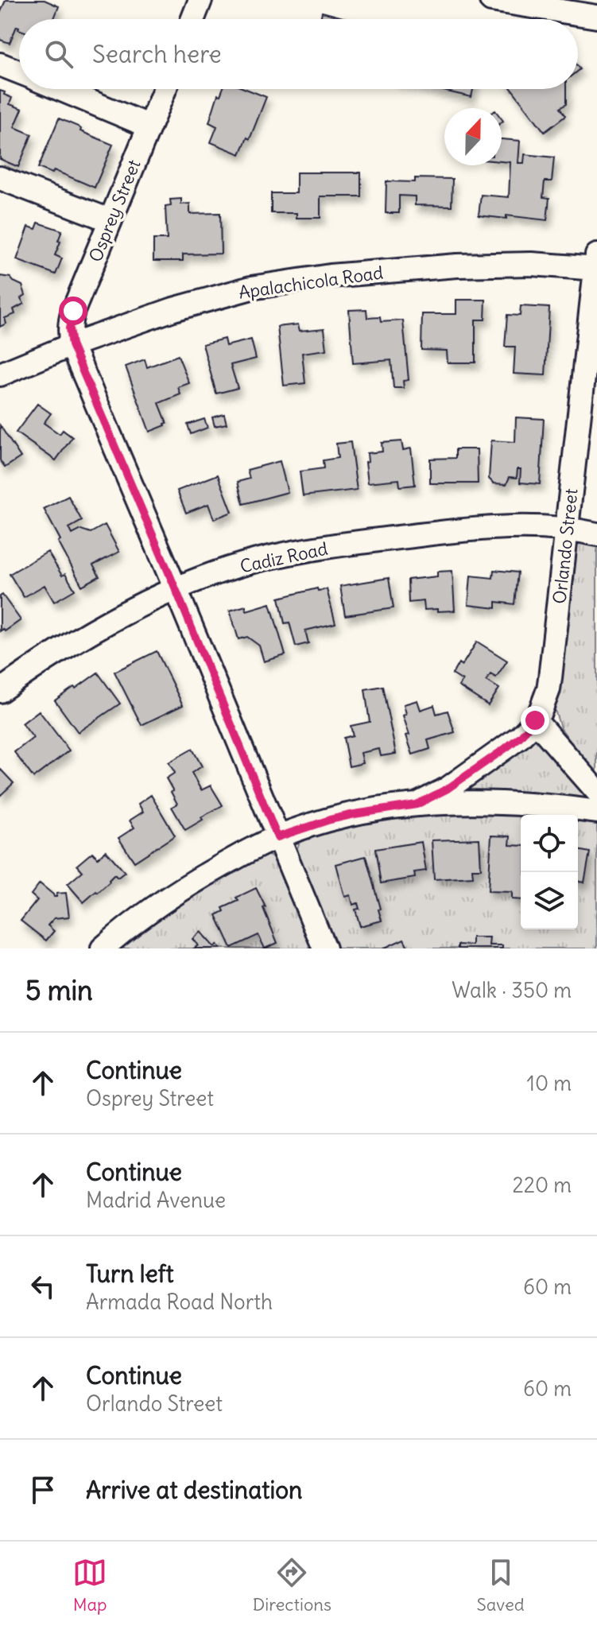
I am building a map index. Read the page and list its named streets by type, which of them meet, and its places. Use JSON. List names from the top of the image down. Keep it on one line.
{"streets":{"street":["Osprey Street","Apalachicola Road","Orlando Street","Cadiz Road"]},"crossings":[["Osprey Street","Apalachicola Road"],["Apalachicola Road","Orlando Street"],["Orlando Street","Cadiz Road"]],"north":"top","page":{"search":"Search here","heading":["5 min","Walk · 350 m"],"list":[["Continue","Osprey Street","10 m"],["Continue","Madrid Avenue","220 m"],["Turn left","Armada Road North","60 m"],["Continue","Orlando Street","60 m"],"Arrive at destination"],"nav":["Map","Directions","Saved"]}}
